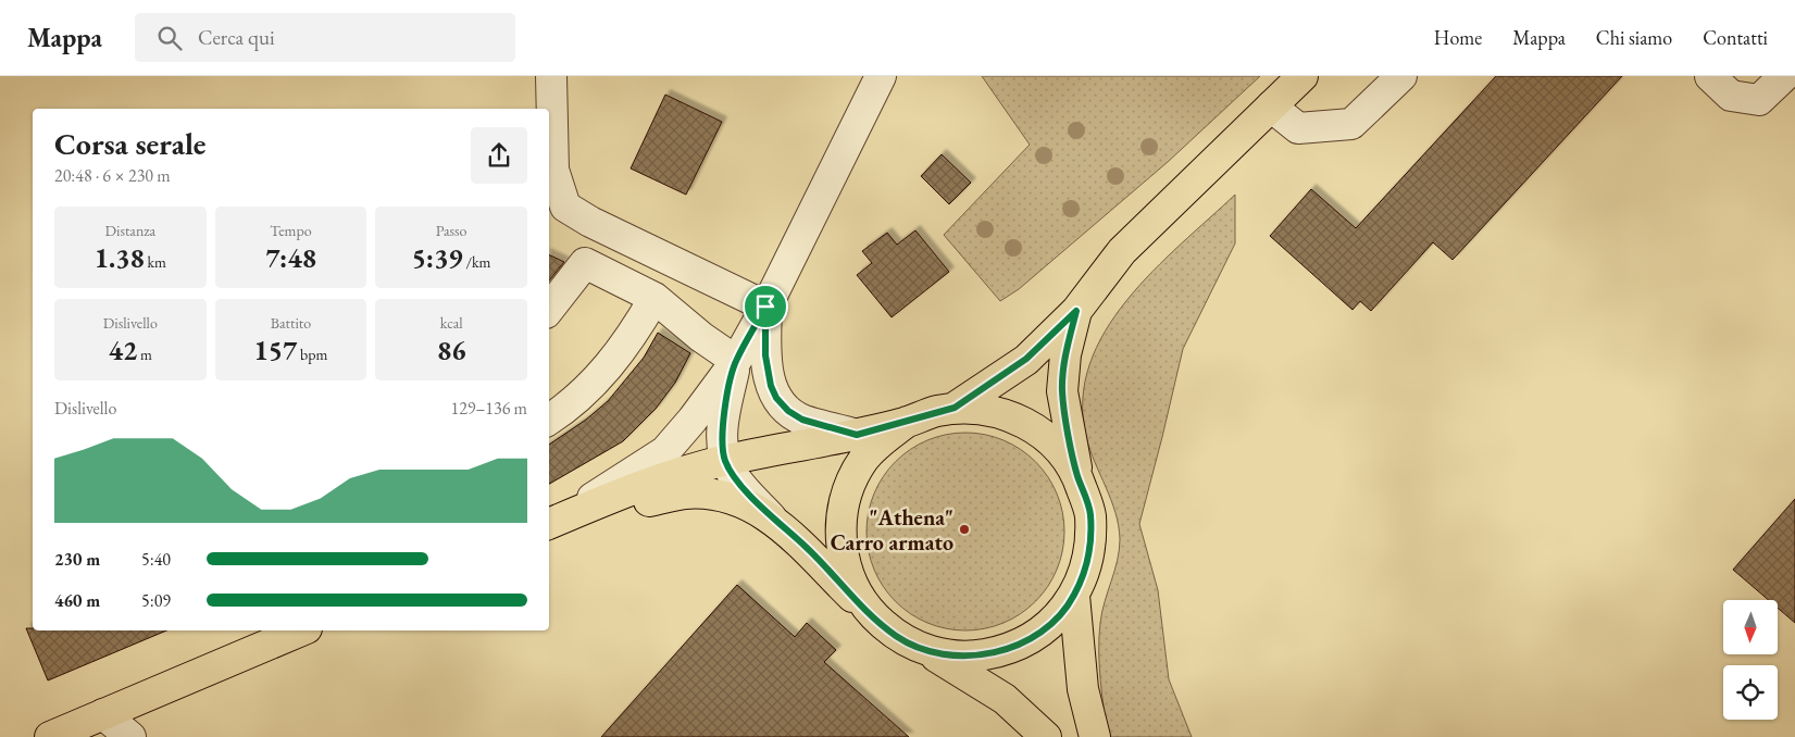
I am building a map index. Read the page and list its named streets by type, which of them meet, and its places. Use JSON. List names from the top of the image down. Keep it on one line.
{"places":["\"Athena\" Carro armato"],"north":"bottom","page":{"header":"Mappa","search":"Cerca qui","nav":["Home","Mappa","Chi siamo","Contatti"],"heading":["Corsa serale","20:48 · 6 × 230 m"],"stats":[["Distanza","1.38 km"],["Tempo","7:48"],["Passo","5:39 /km"],["Dislivello","42 m"],["Battito","157 bpm"],["kcal","86"]],"chart":["Dislivello","129–136 m"],"list":[{"name":"230 m","note":"5:40"},{"name":"460 m","note":"5:09"}]}}
